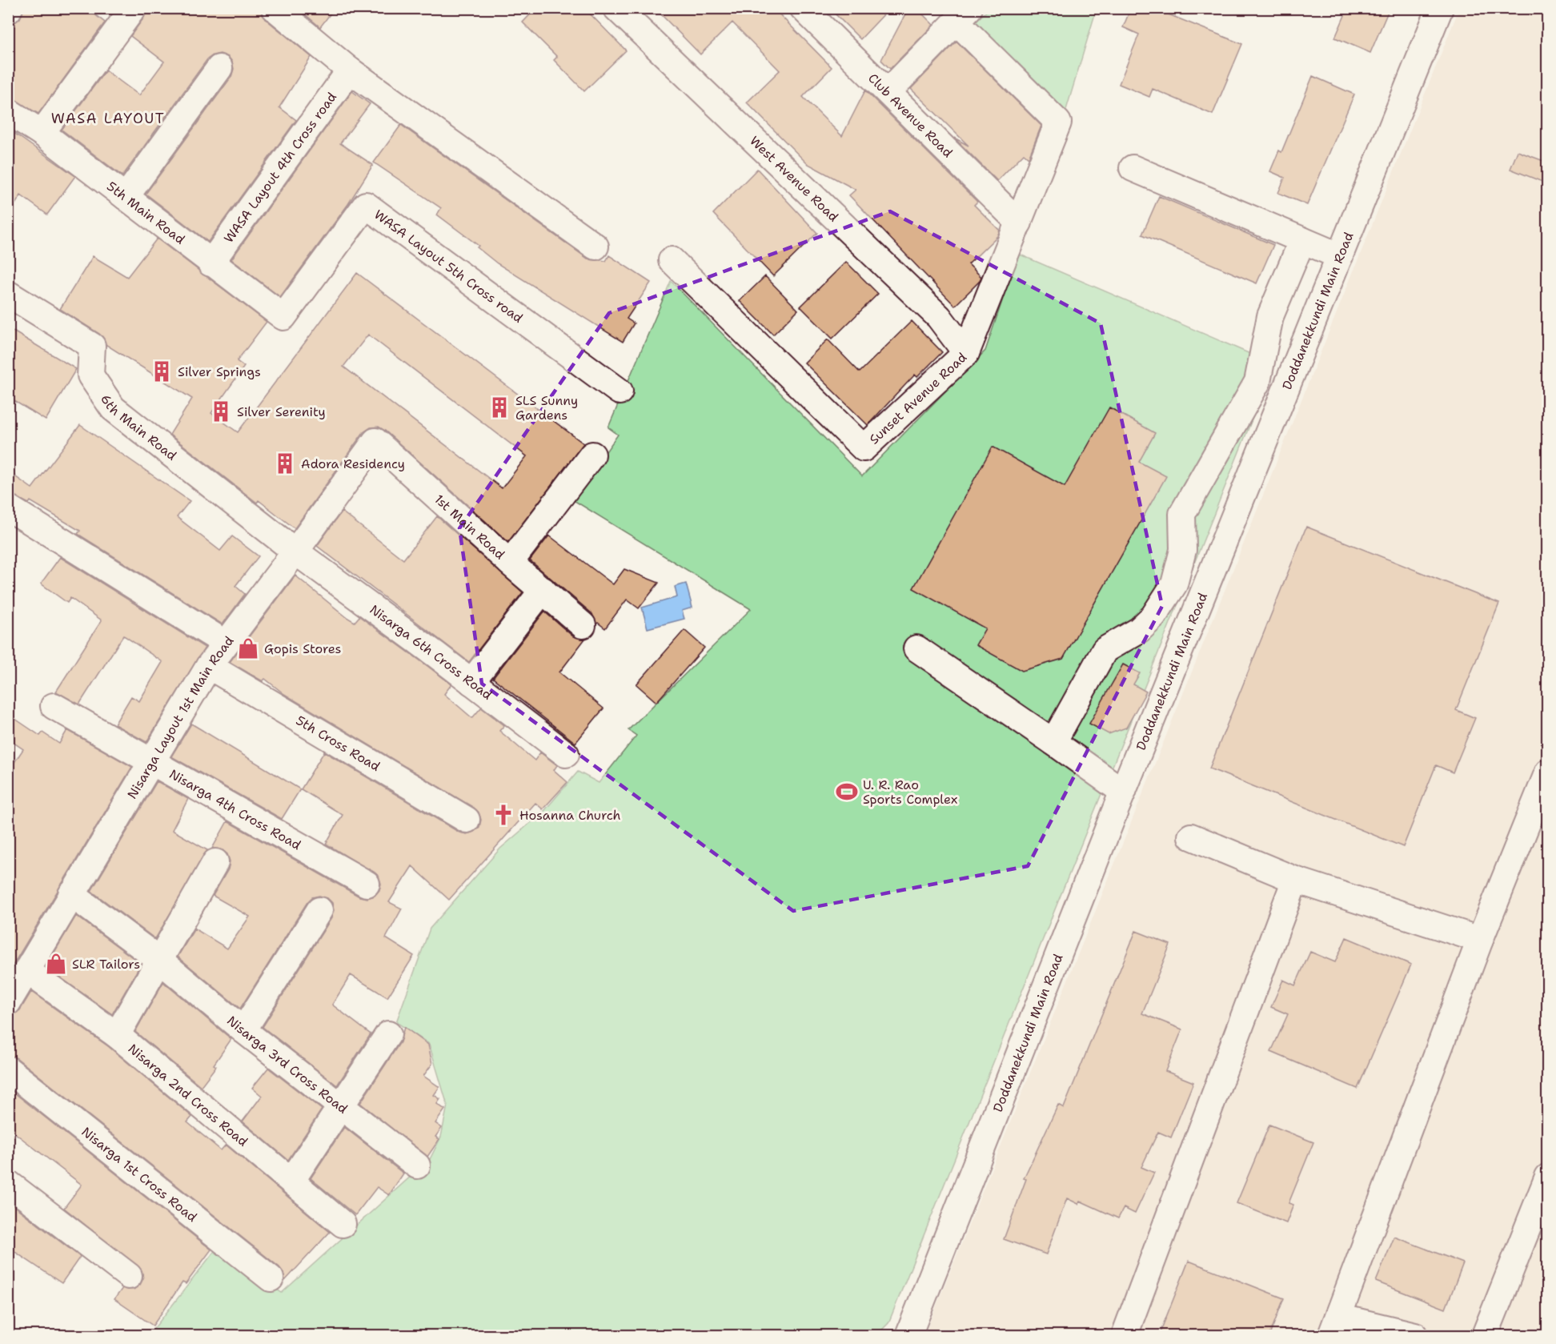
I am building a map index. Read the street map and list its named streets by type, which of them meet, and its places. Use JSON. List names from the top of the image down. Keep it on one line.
{"streets":{"street":["Club Avenue Road","WASA Layout 4th Cross road","West Avenue Road","5th Main Road","WASA Layout 5th Cross road","Doddanekkundi Main Road","Sunset Avenue Road","6th Main Road","1st Main Road","Nisarga 6th Cross Road","Nisarga Layout 1st Main Road","5th Cross Road","Nisarga 4th Cross Road","Nisarga 3rd Cross Road","Nisarga 2nd Cross Road","Nisarga 1st Cross Road"]},"crossings":[["Club Avenue Road","Sunset Avenue Road"],["WASA Layout 4th Cross road","5th Main Road"],["West Avenue Road","Sunset Avenue Road"],["5th Main Road","WASA Layout 5th Cross road"],["6th Main Road","Nisarga 6th Cross Road"],["6th Main Road","Nisarga Layout 1st Main Road"],["1st Main Road","Nisarga Layout 1st Main Road"],["Nisarga 6th Cross Road","Nisarga Layout 1st Main Road"],["Nisarga Layout 1st Main Road","5th Cross Road"],["Nisarga Layout 1st Main Road","Nisarga 4th Cross Road"],["Nisarga Layout 1st Main Road","Nisarga 3rd Cross Road"],["Nisarga Layout 1st Main Road","Nisarga 2nd Cross Road"]],"districts":["WASA LAYOUT"],"places":{"building":["Silver Springs","SLS Sunny Gardens","Silver Serenity","Adora Residency"],"shop":["Gopis Stores","SLR Tailors"],"sports":["U. R. Rao Sports Complex"],"church":["Hosanna Church"]}}
